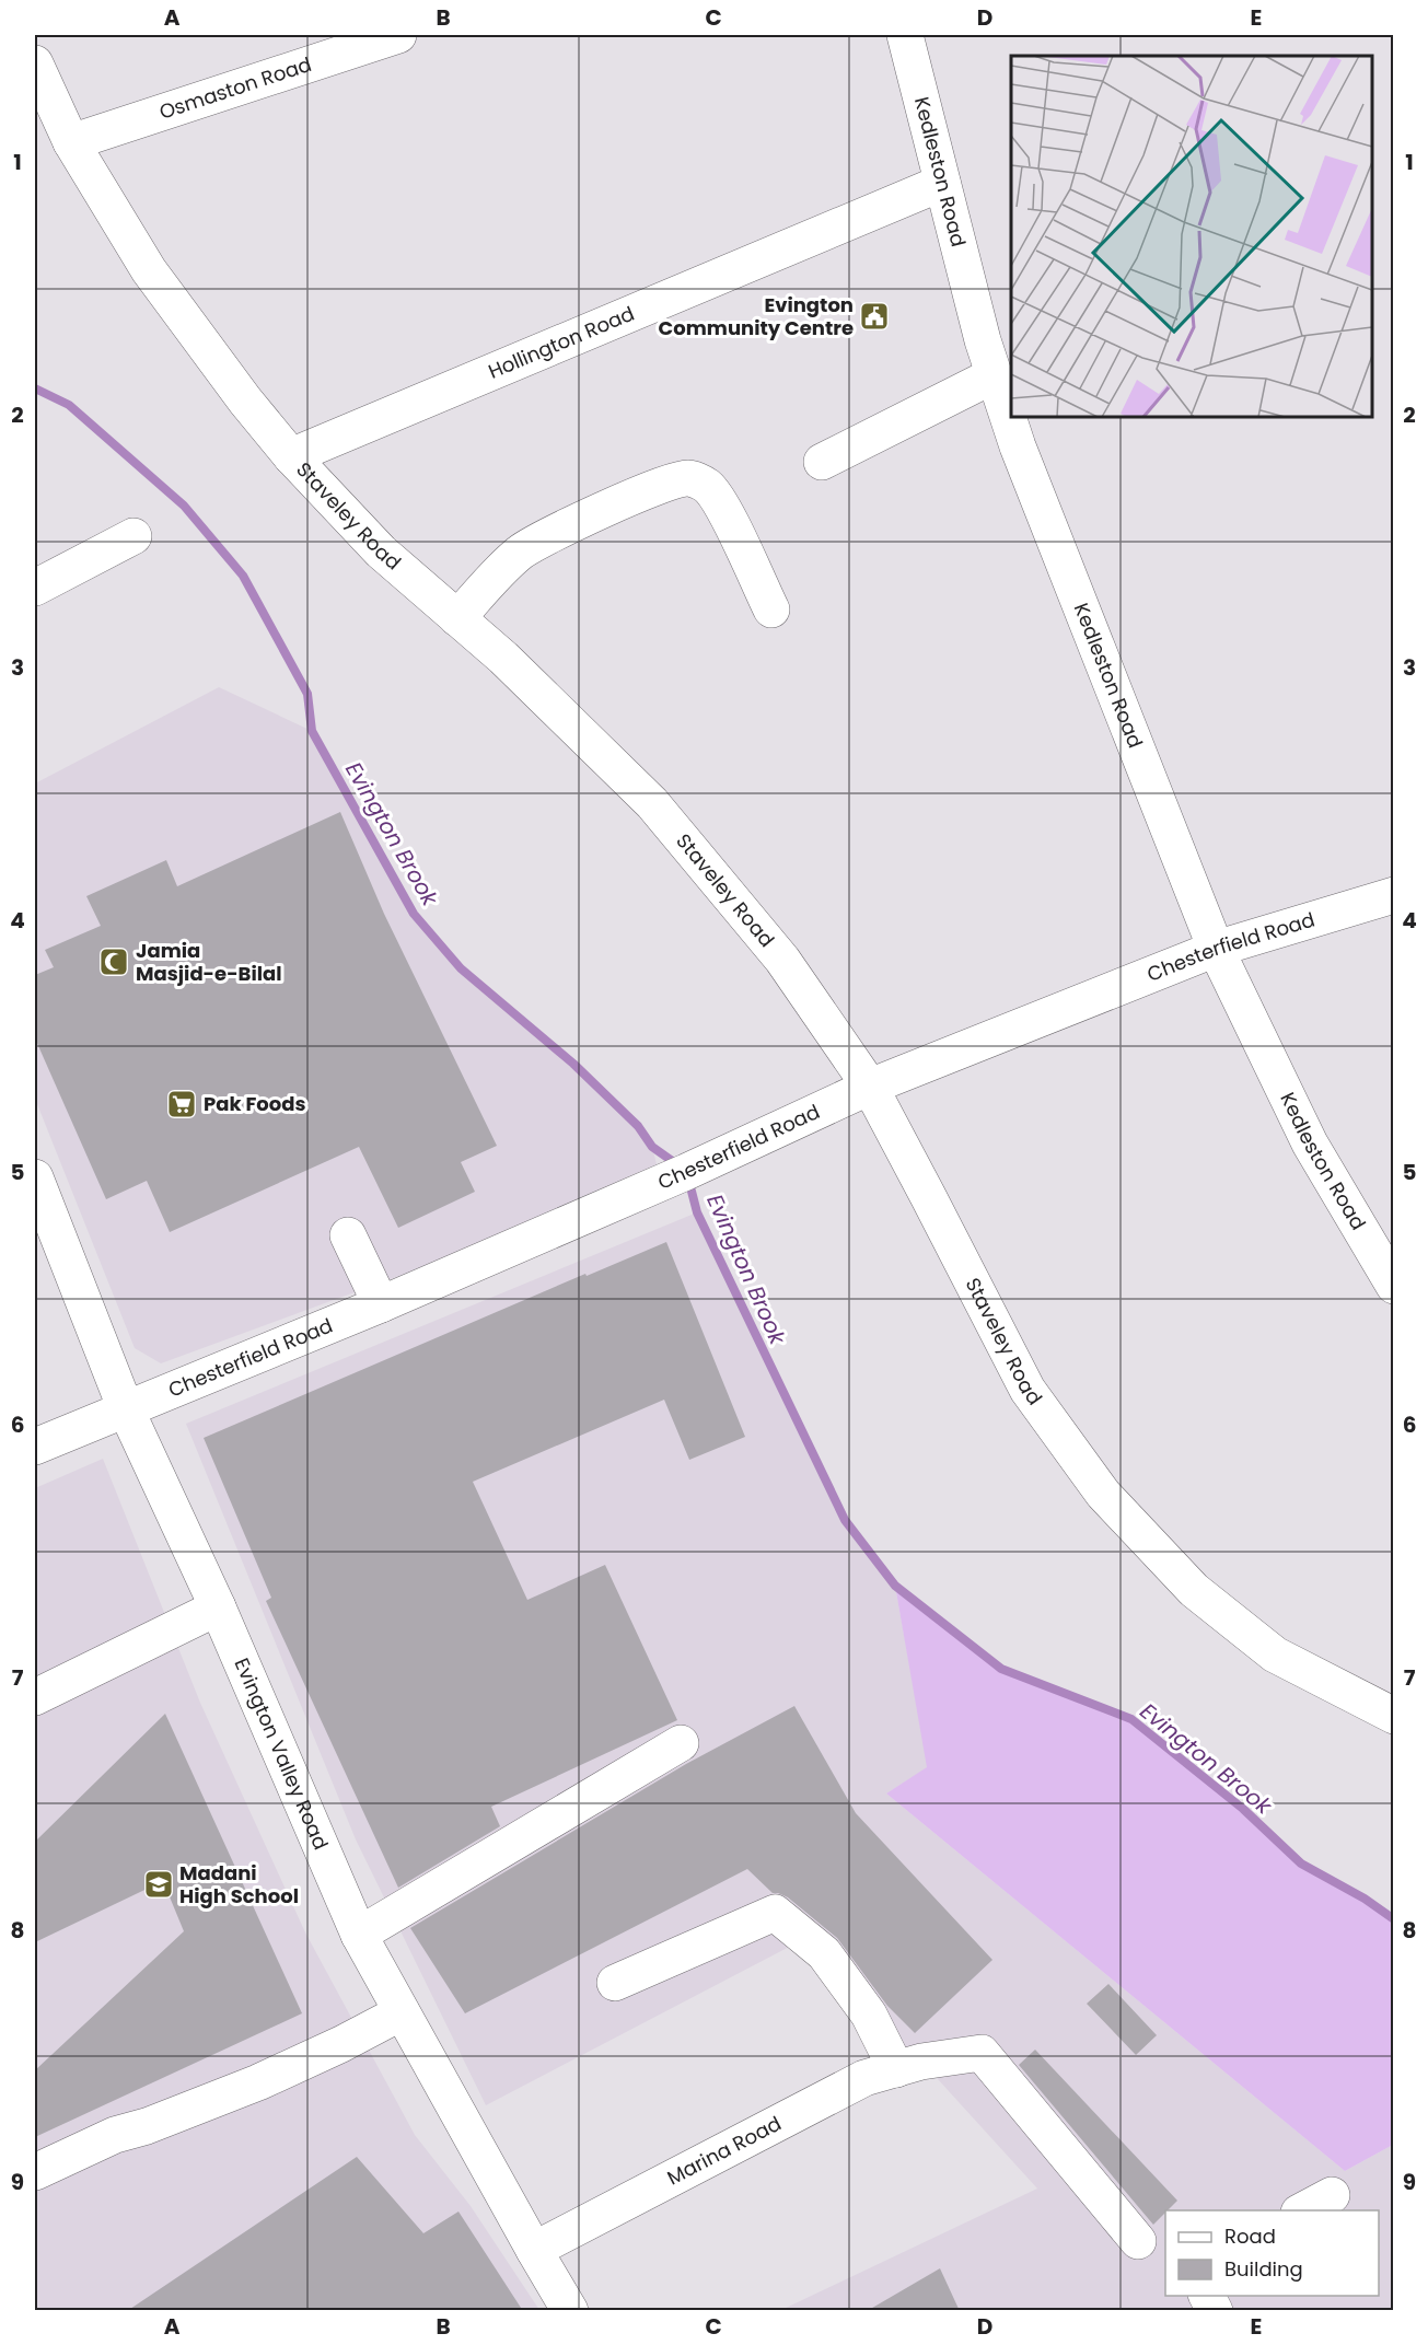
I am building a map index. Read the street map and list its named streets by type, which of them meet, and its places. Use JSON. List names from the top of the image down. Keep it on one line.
{"streets":{"street":["Osmaston Road","Kedleston Road","Hollington Road","Staveley Road","Chesterfield Road","Evington Valley Road","Marina Road"]},"crossings":[["Osmaston Road","Staveley Road"],["Kedleston Road","Hollington Road"],["Kedleston Road","Chesterfield Road"],["Hollington Road","Staveley Road"],["Staveley Road","Chesterfield Road"],["Chesterfield Road","Evington Valley Road"],["Evington Valley Road","Marina Road"]],"water":["Evington Brook"],"places":{"public building":["Evington Community Centre"],"mosque":["Jamia Masjid-e-Bilal"],"supermarket":["Pak Foods"],"school or university":["Madani High School"]},"legend":["Road","Building"],"grid":{"columns":["A","B","C","D","E"],"rows":["1","2","3","4","5","6","7","8","9"]}}
